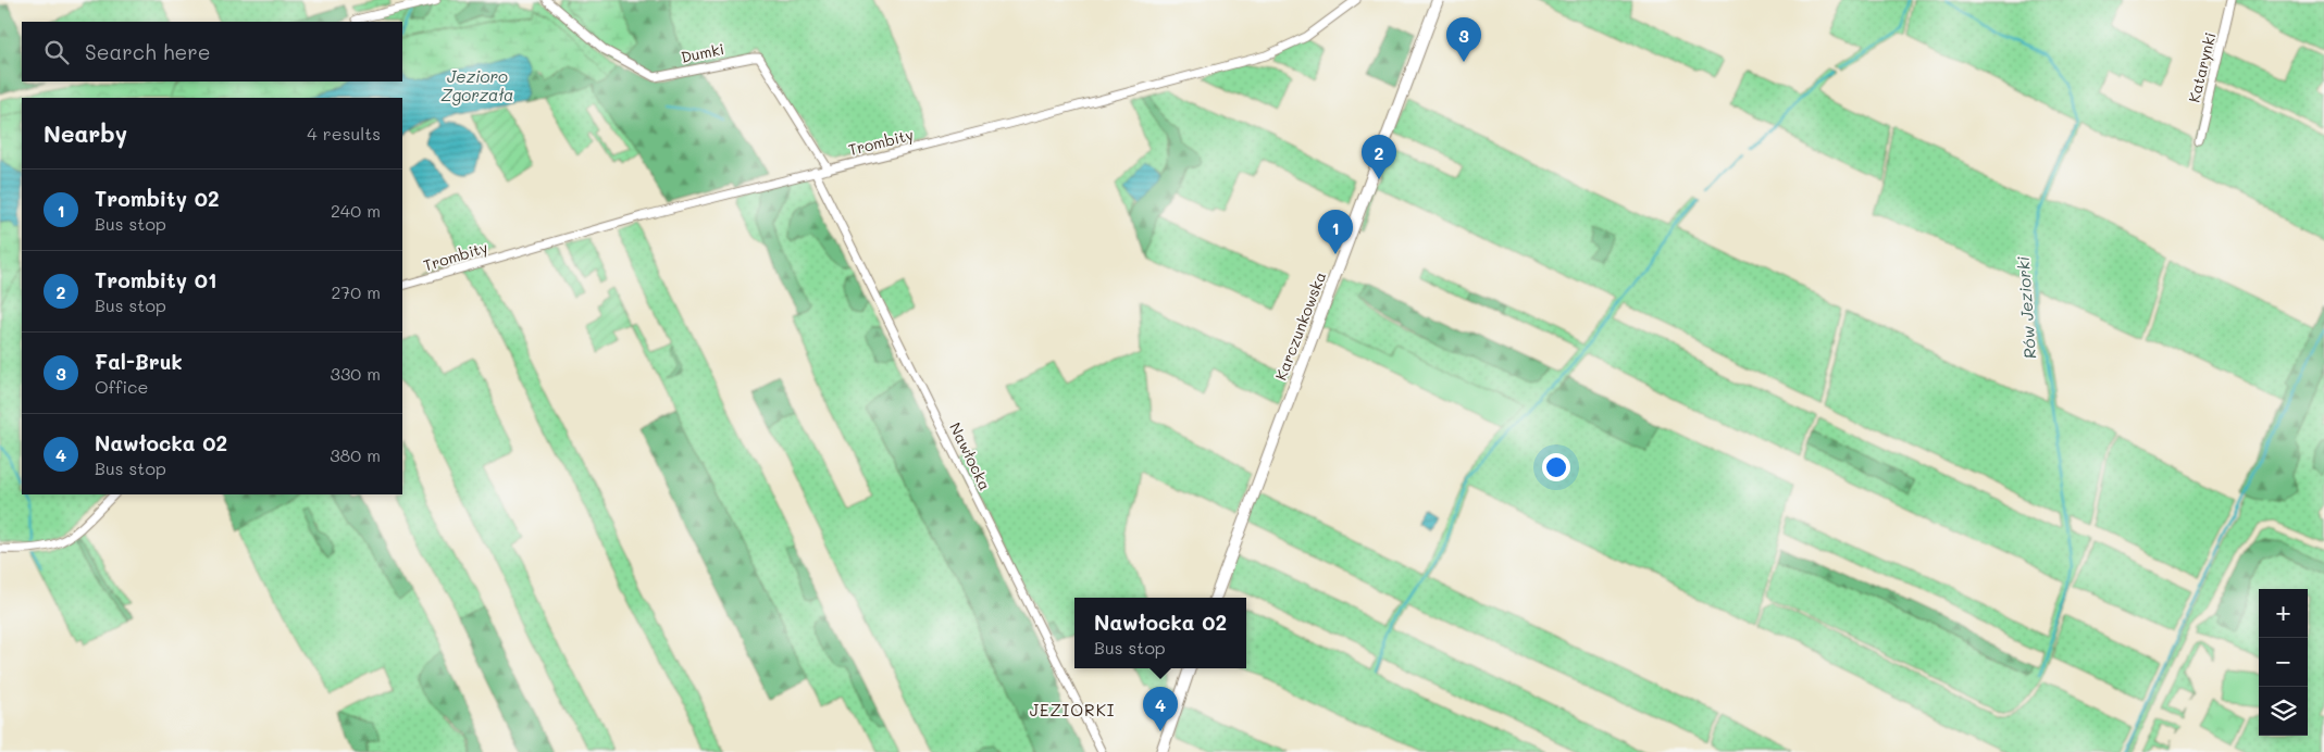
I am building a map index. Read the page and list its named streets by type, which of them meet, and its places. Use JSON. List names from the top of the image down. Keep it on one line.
{"streets":{"street":["Dumki","Katarynki","Trombity","Karczunkowska","Nawłocka"]},"crossings":[["Dumki","Trombity"],["Trombity","Nawłocka"]],"districts":["JEZIORKI"],"water":["Jezioro Zgorzała","Rów Jeziorki"],"page":{"pins":["3","2","1","4"],"search":"Search here","heading":["Nearby","4 results"],"list":[{"mark":"1","name":"Trombity 02","note":"Bus stop","value":"240 m"},{"mark":"2","name":"Trombity 01","note":"Bus stop","value":"270 m"},{"mark":"3","name":"Fal-Bruk","note":"Office","value":"330 m"},{"mark":"4","name":"Nawłocka 02","note":"Bus stop","value":"380 m"}],"map_buttons":["+","−"],"popup":["Nawłocka 02","Bus stop"]}}
